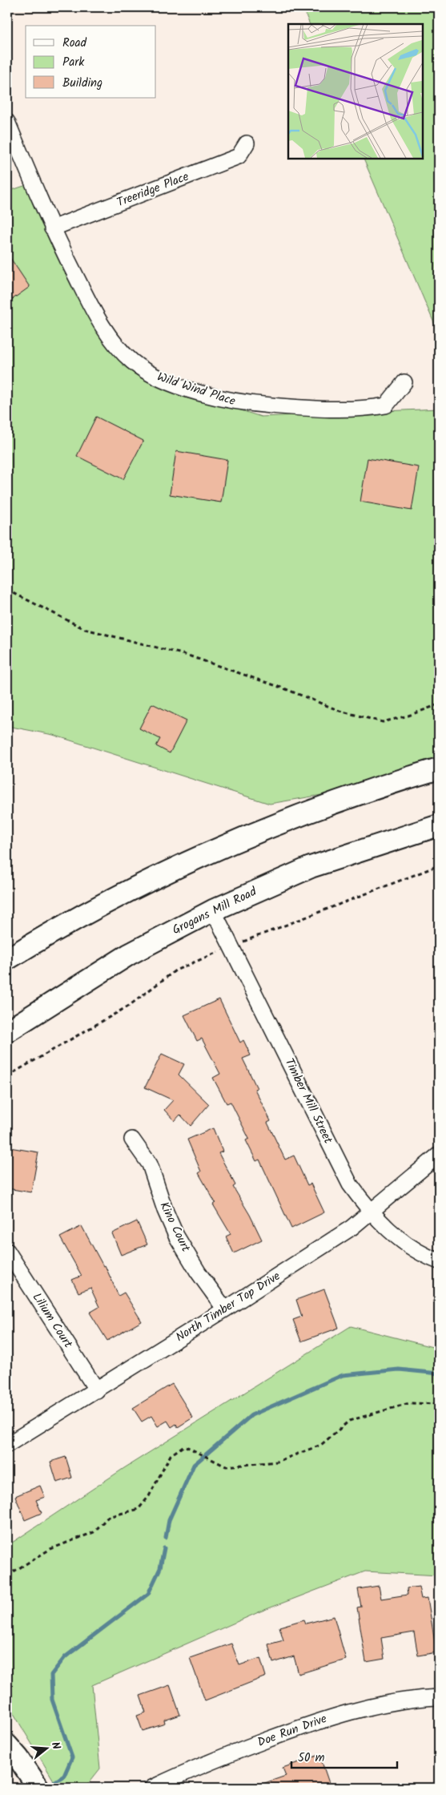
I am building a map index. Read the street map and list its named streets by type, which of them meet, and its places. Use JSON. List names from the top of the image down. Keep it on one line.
{"streets":{"main road":["Grogans Mill Road"],"street":["Treeridge Place","Wild Wind Place","Timber Mill Street","Kino Court","North Timber Top Drive","Lilium Court","Doe Run Drive"]},"crossings":[["Treeridge Place","Wild Wind Place"],["Grogans Mill Road","Timber Mill Street"],["Timber Mill Street","North Timber Top Drive"],["Kino Court","North Timber Top Drive"],["North Timber Top Drive","Lilium Court"]],"legend":["Road","Park","Building"],"scale_bar":"50 m","north":"right"}
